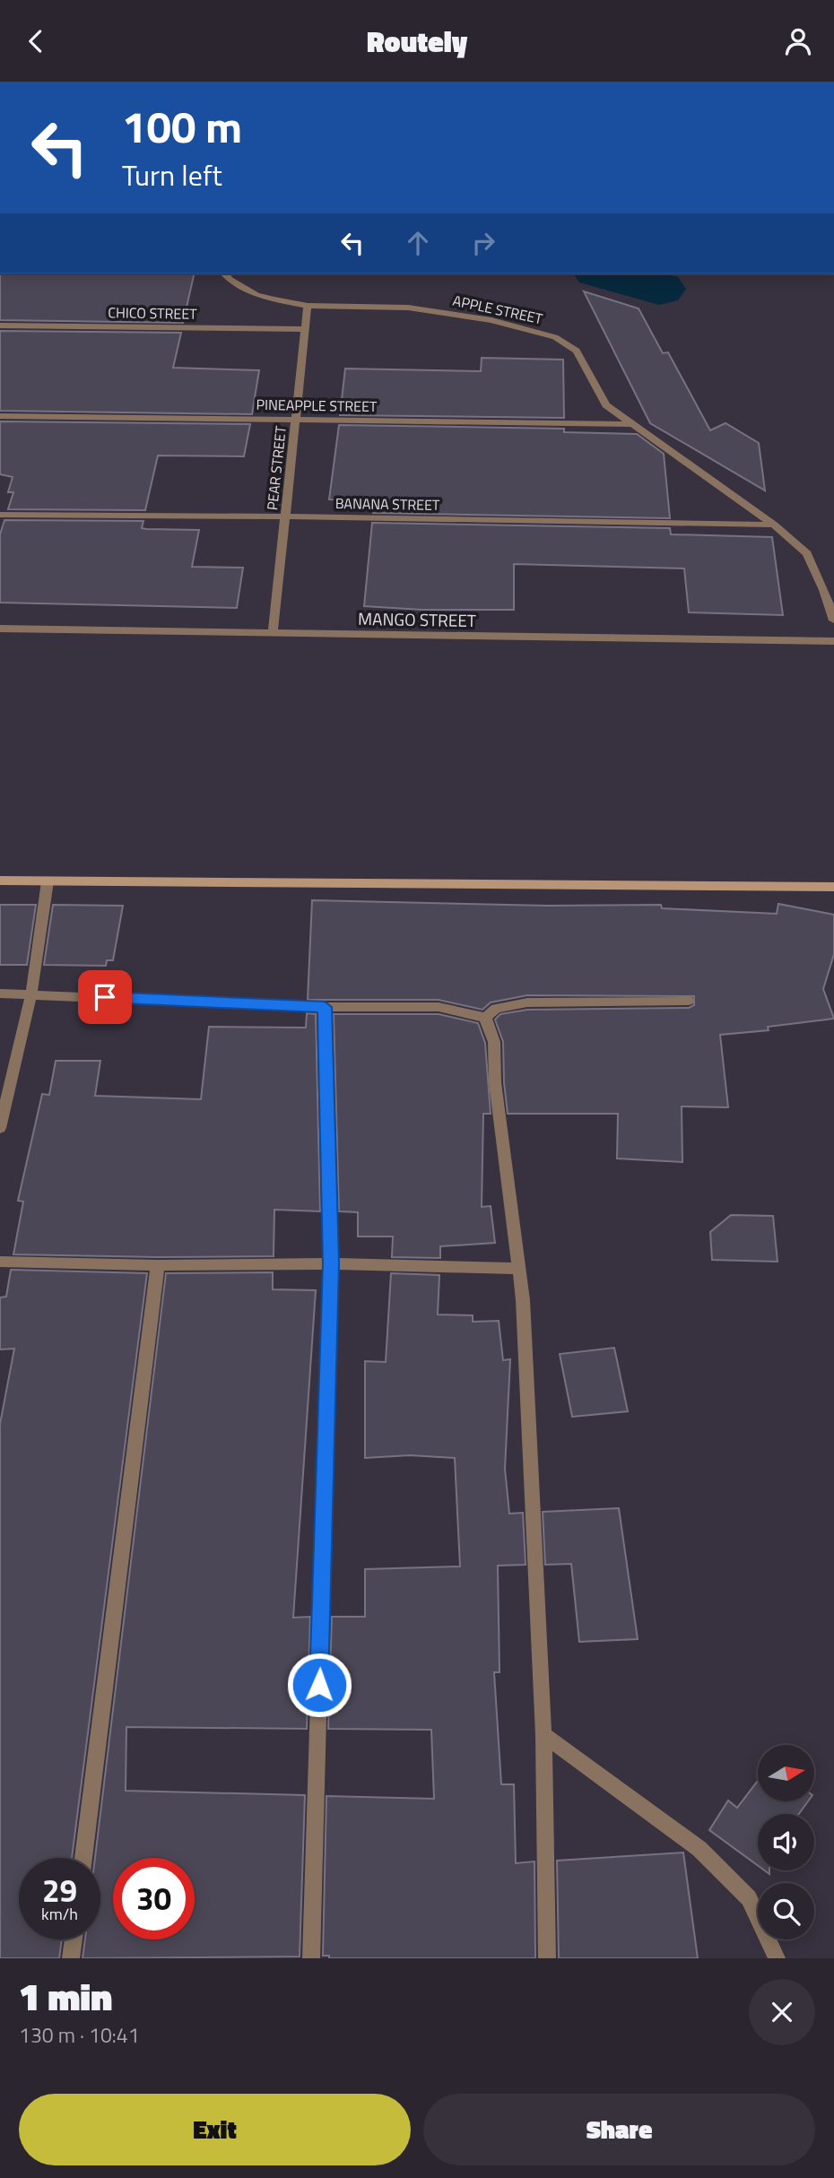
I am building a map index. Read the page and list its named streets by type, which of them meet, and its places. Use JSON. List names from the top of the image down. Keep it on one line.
{"streets":{"street":["APPLE STREET","CHICO STREET","PINEAPPLE STREET","PEAR STREET","BANANA STREET","MANGO STREET"]},"crossings":[["APPLE STREET","PINEAPPLE STREET"],["APPLE STREET","PEAR STREET"],["APPLE STREET","BANANA STREET"],["CHICO STREET","PEAR STREET"],["PINEAPPLE STREET","PEAR STREET"],["PEAR STREET","BANANA STREET"],["PEAR STREET","MANGO STREET"]],"north":"right","page":{"header":"Routely","turn":["100 m","Turn left"],"speed":"29 km/h","limit":"30","heading":["1 min","130 m · 10:41"],"buttons":["Exit","Share"]}}
